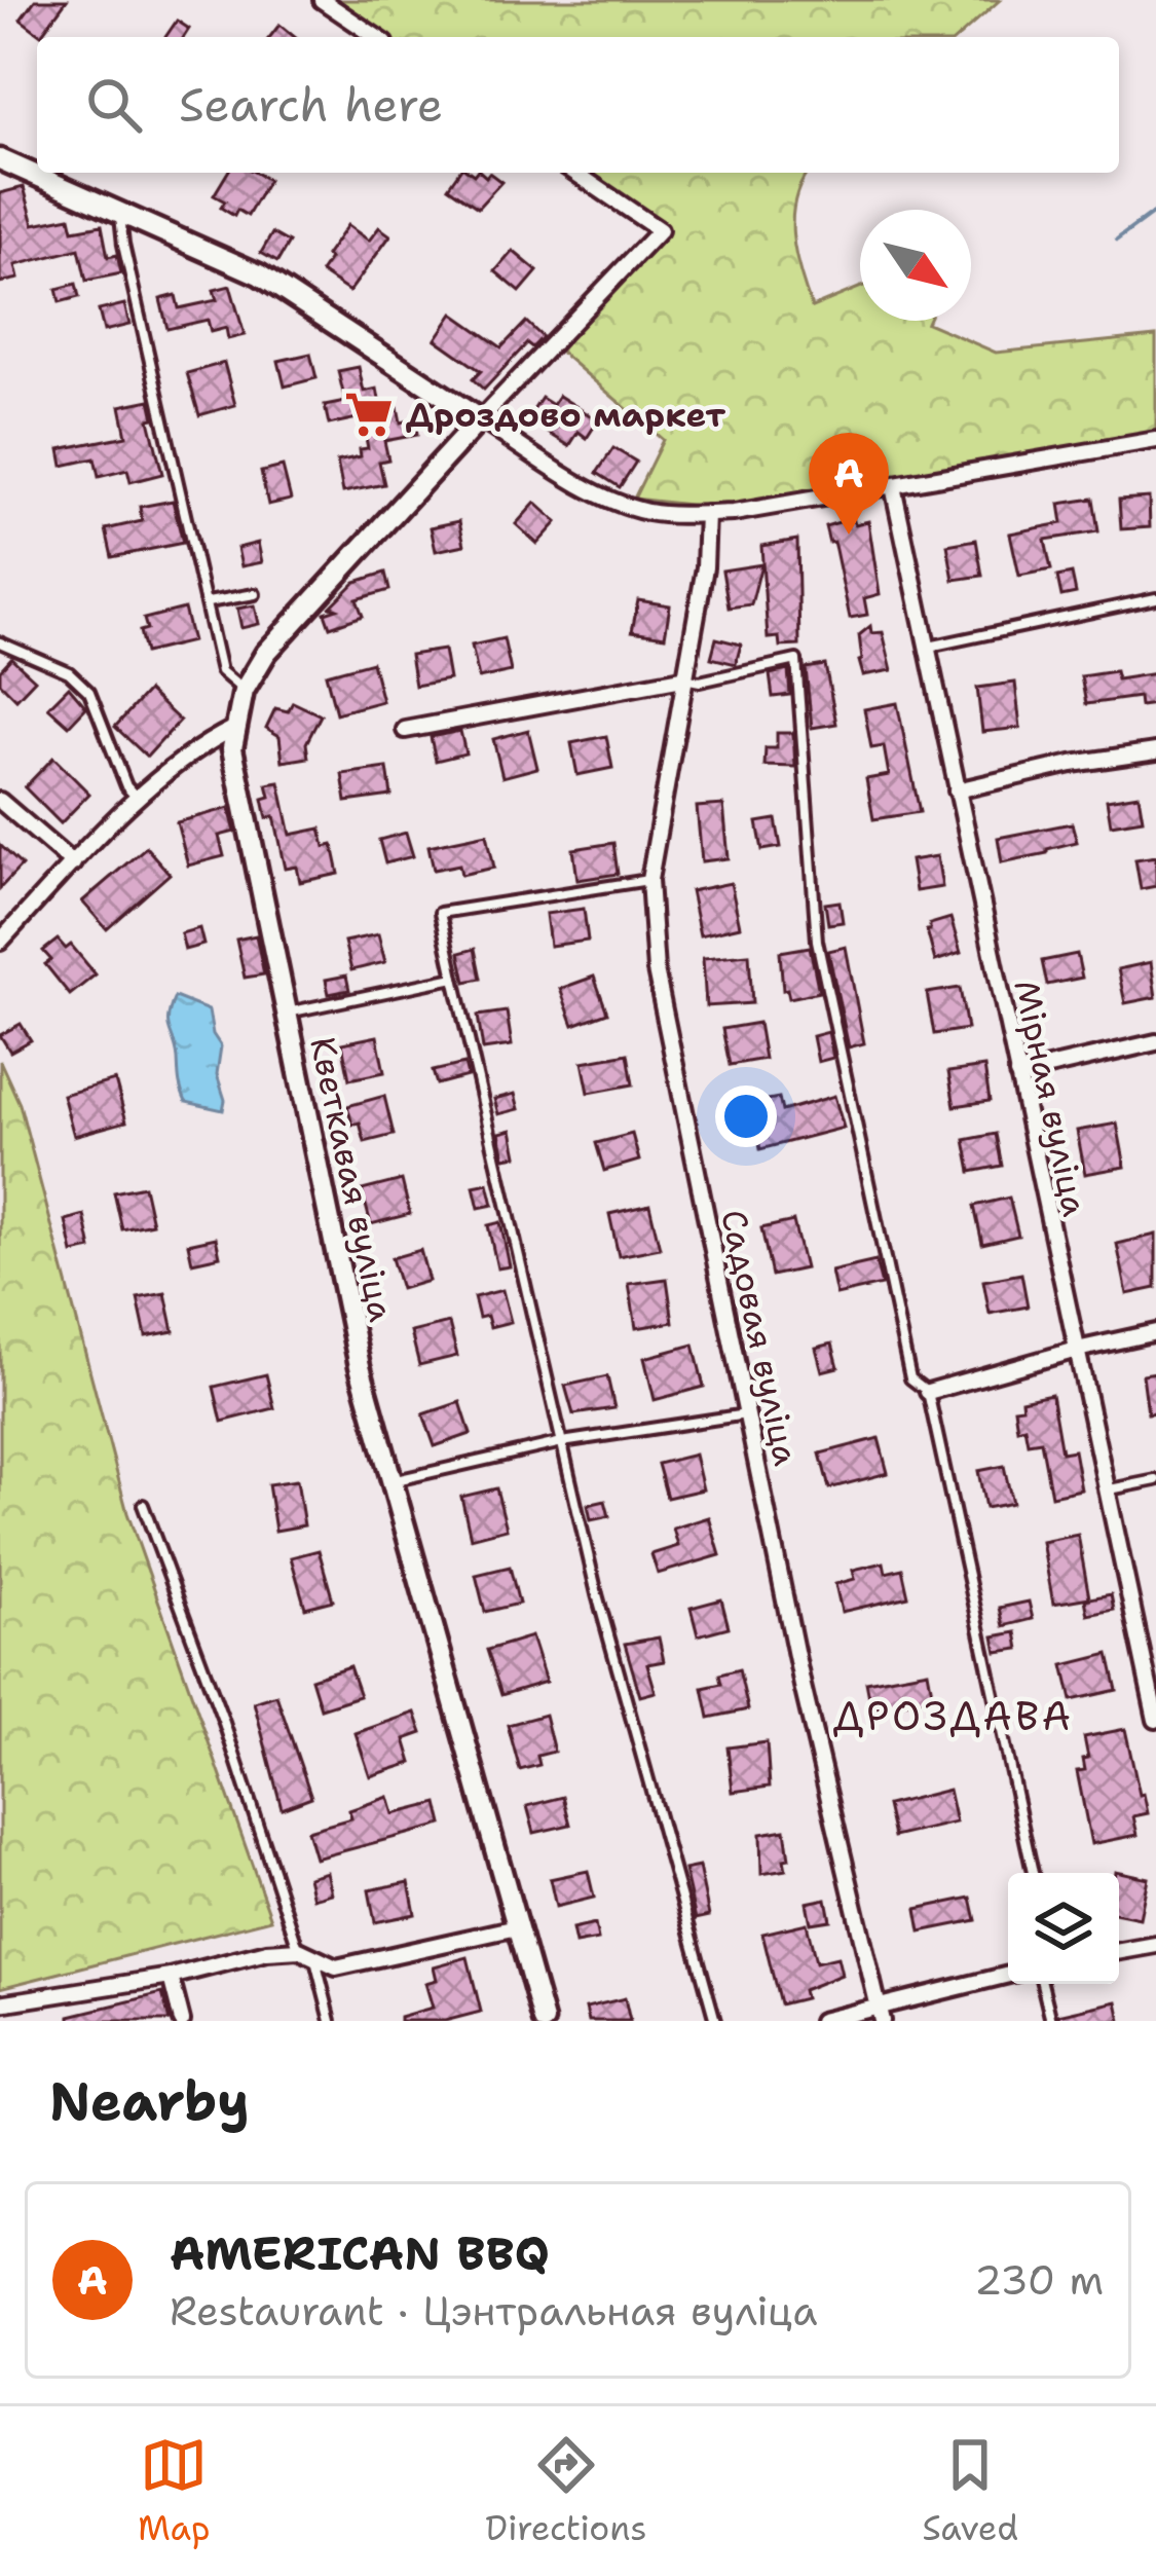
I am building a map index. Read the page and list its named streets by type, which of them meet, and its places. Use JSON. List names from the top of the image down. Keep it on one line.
{"streets":{"street":["Мірная вуліца","Кветкавая вуліца","Садовая вуліца"]},"districts":["ДРОЗДАВА"],"places":{"supermarket":["Дроздово маркет"]},"north":"bottom right","page":{"search":"Search here","pins":"A","heading":"Nearby","list":[{"mark":"A","name":"AMERICAN BBQ","note":"Restaurant · Цэнтральная вуліца","value":"230 m"}],"nav":["Map","Directions","Saved"]}}
